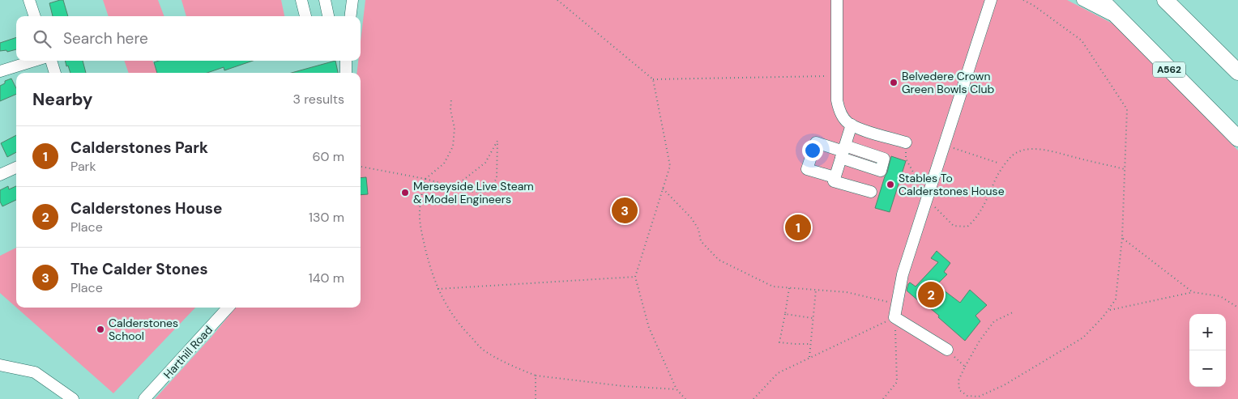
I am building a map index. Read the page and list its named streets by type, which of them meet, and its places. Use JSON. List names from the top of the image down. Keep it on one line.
{"streets":{"highway":["A562"],"street":["Harthill Road"]},"places":["Belvedere Crown Green Bowls Club","Stables To Calderstones House","Merseyside Live Steam & Model Engineers","Calderstones School"],"page":{"search":"Search here","heading":["Nearby","3 results"],"list":[{"mark":"1","name":"Calderstones Park","note":"Park","value":"60 m"},{"mark":"2","name":"Calderstones House","note":"Place","value":"130 m"},{"mark":"3","name":"The Calder Stones","note":"Place","value":"140 m"}],"pins":["3","1","2"],"map_buttons":["+","−"]}}
